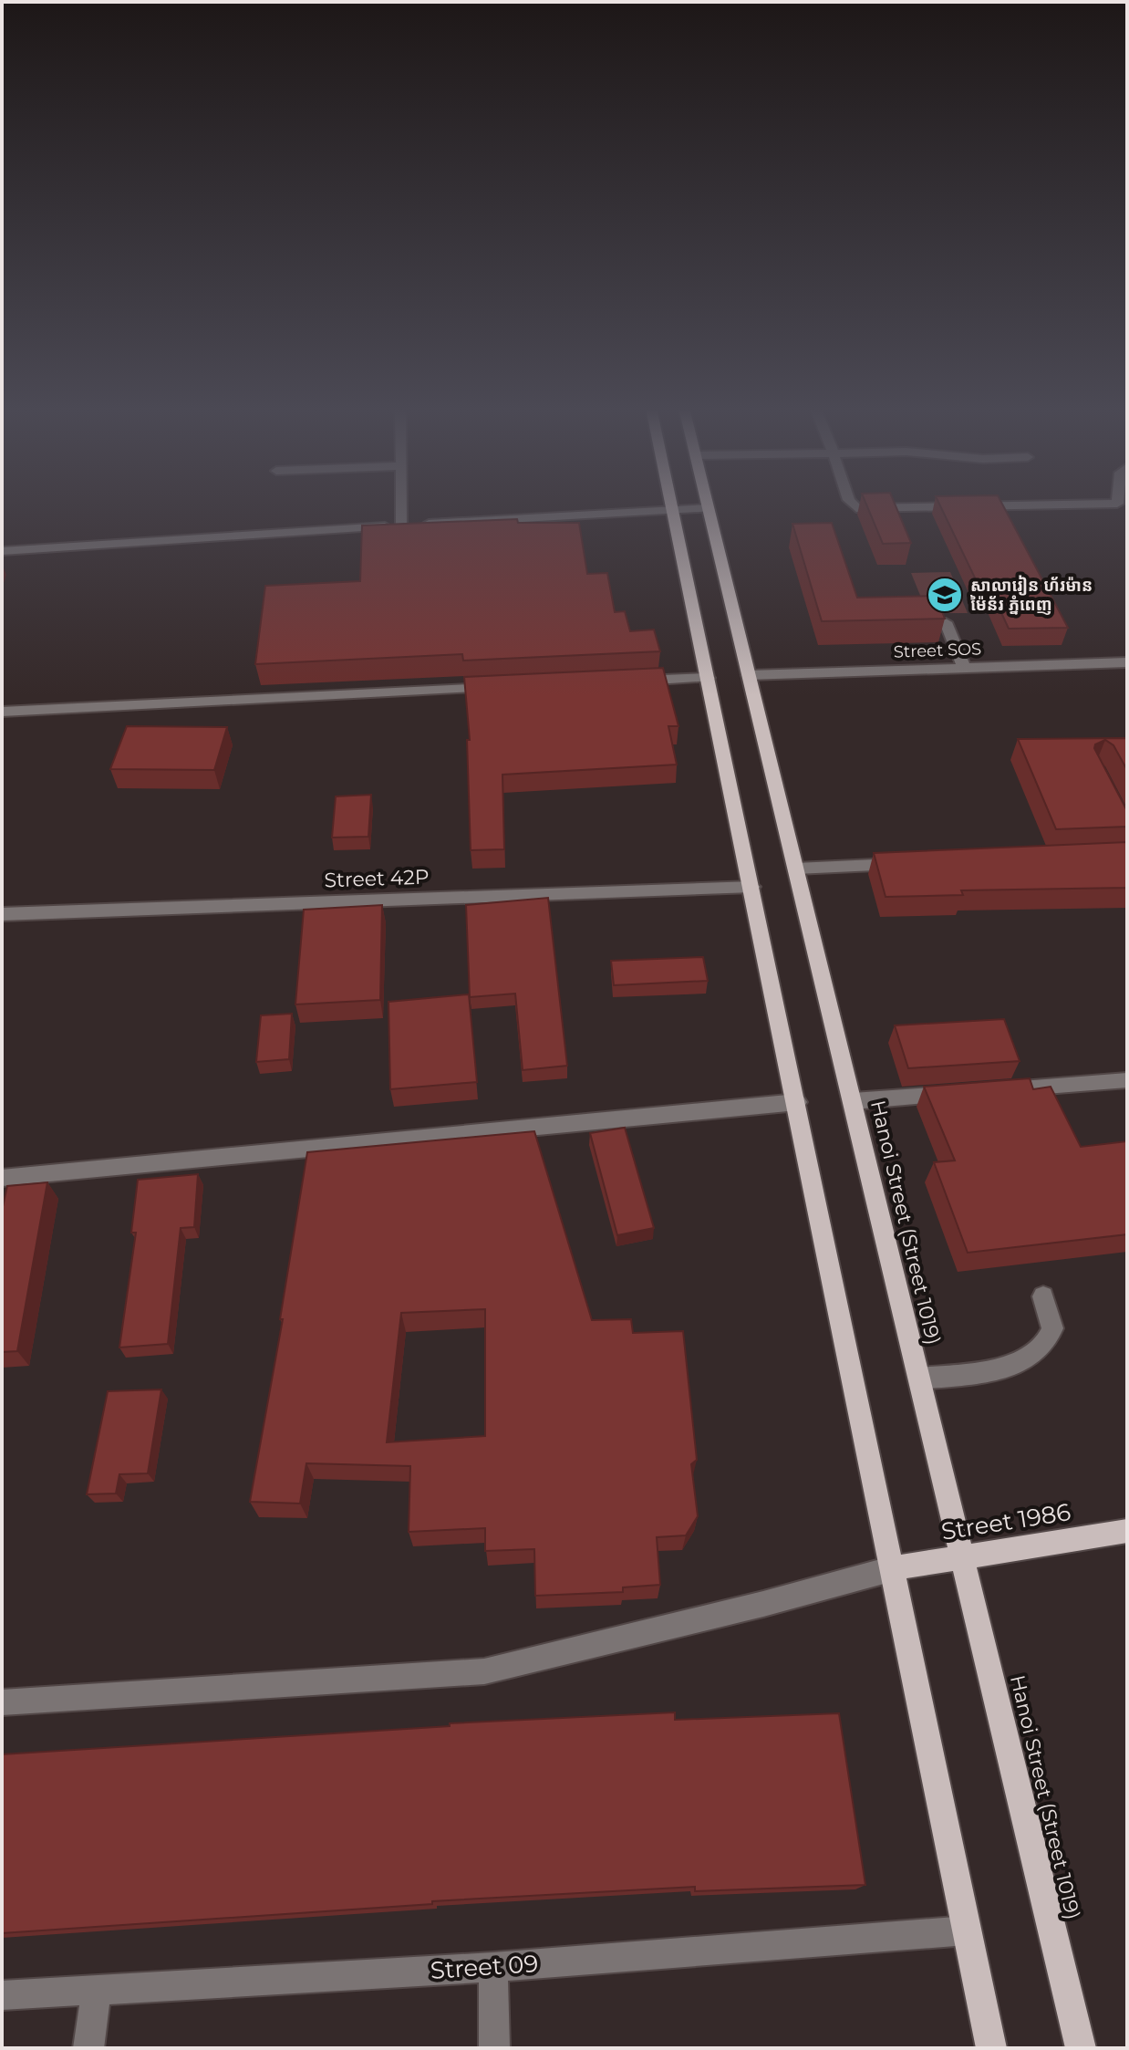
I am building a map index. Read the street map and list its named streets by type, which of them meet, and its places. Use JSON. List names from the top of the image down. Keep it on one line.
{"streets":{"main road":["Hanoi Street (Street 1019)","Street 1986"],"street":["Street SOS","Street 42P","Street 09"]},"crossings":[["Street SOS","Hanoi Street (Street 1019)"],["Hanoi Street (Street 1019)","Street 1986"]],"places":{"school or university":["សាលារៀន ហ័រម៉ាន ម៉ៃន័រ ភ្នំពេញ"]}}
